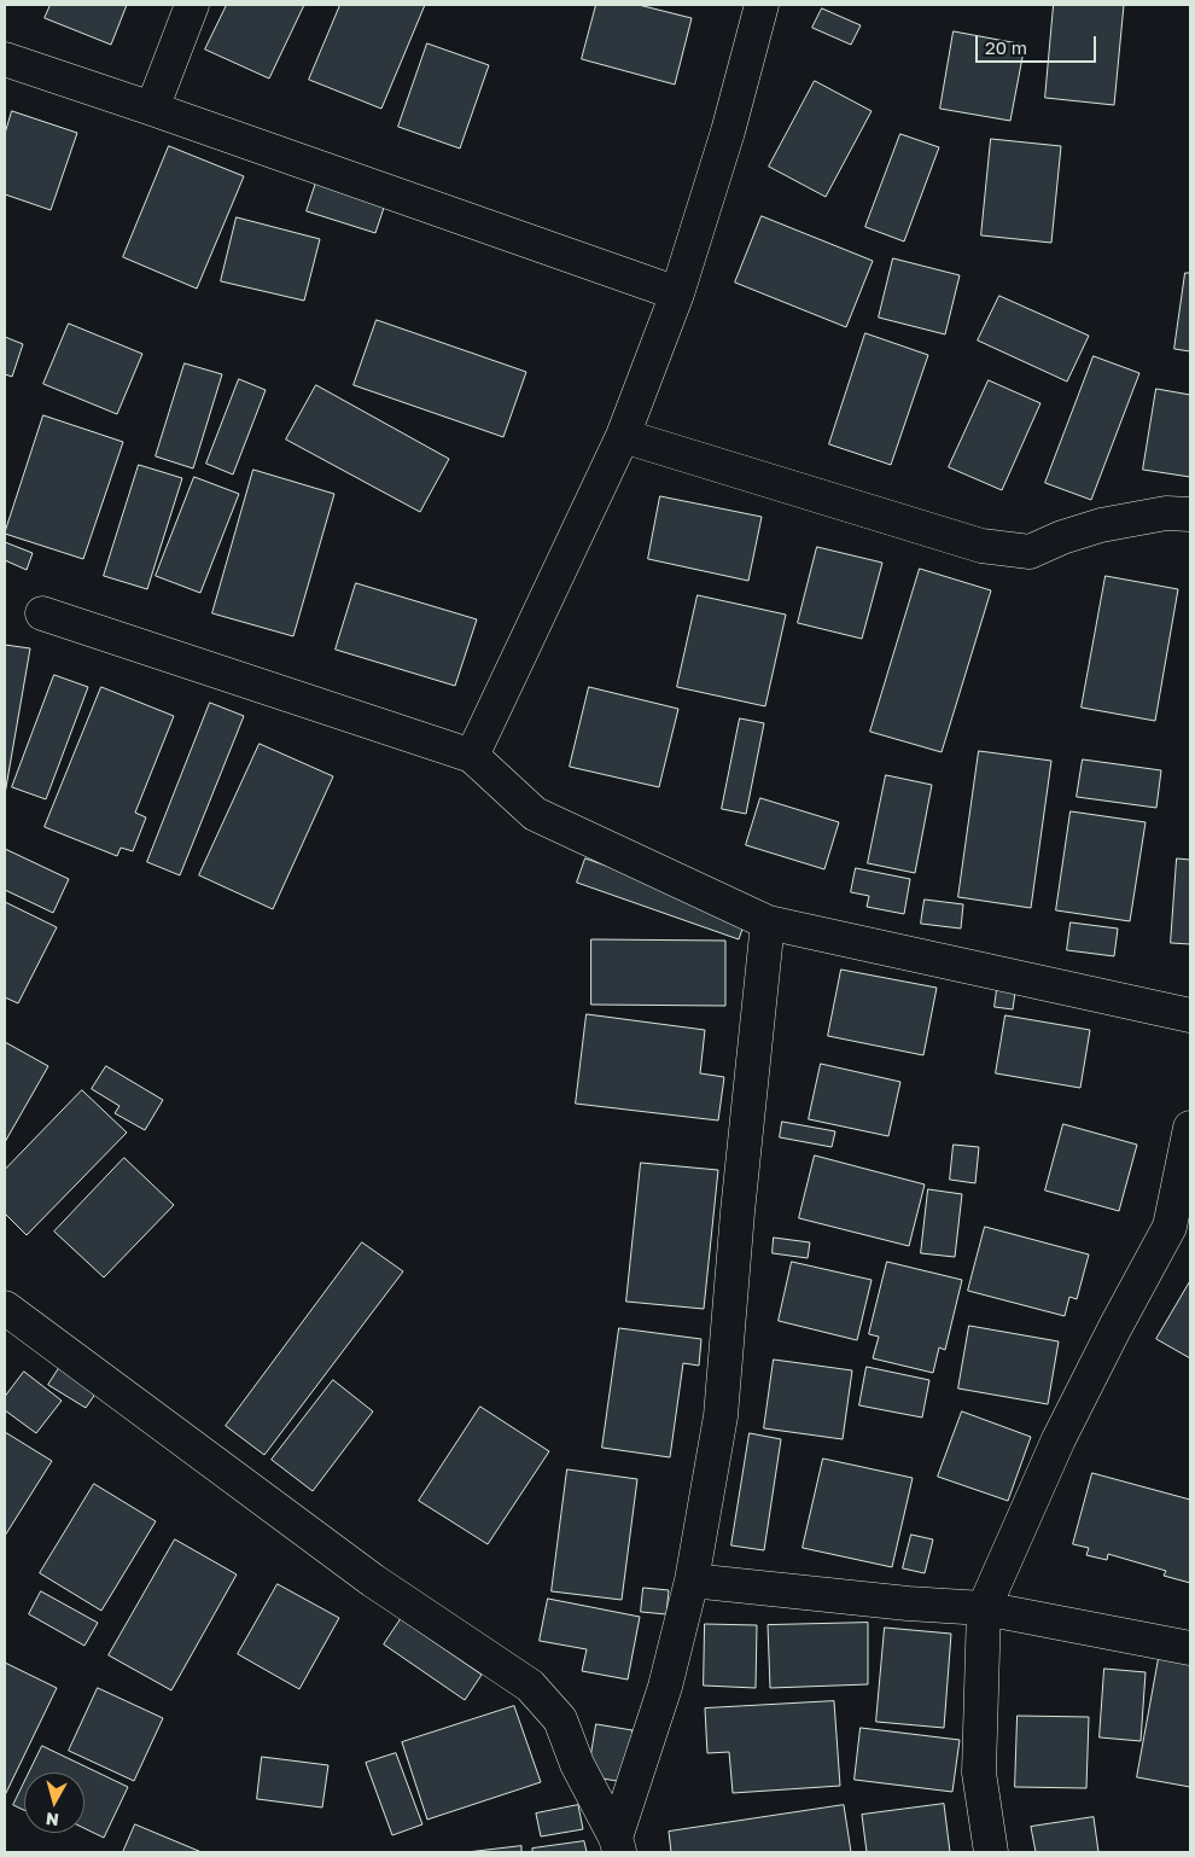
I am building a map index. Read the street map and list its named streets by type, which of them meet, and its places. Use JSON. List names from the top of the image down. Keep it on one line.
{"scale_bar":"20 m","north":"bottom"}
